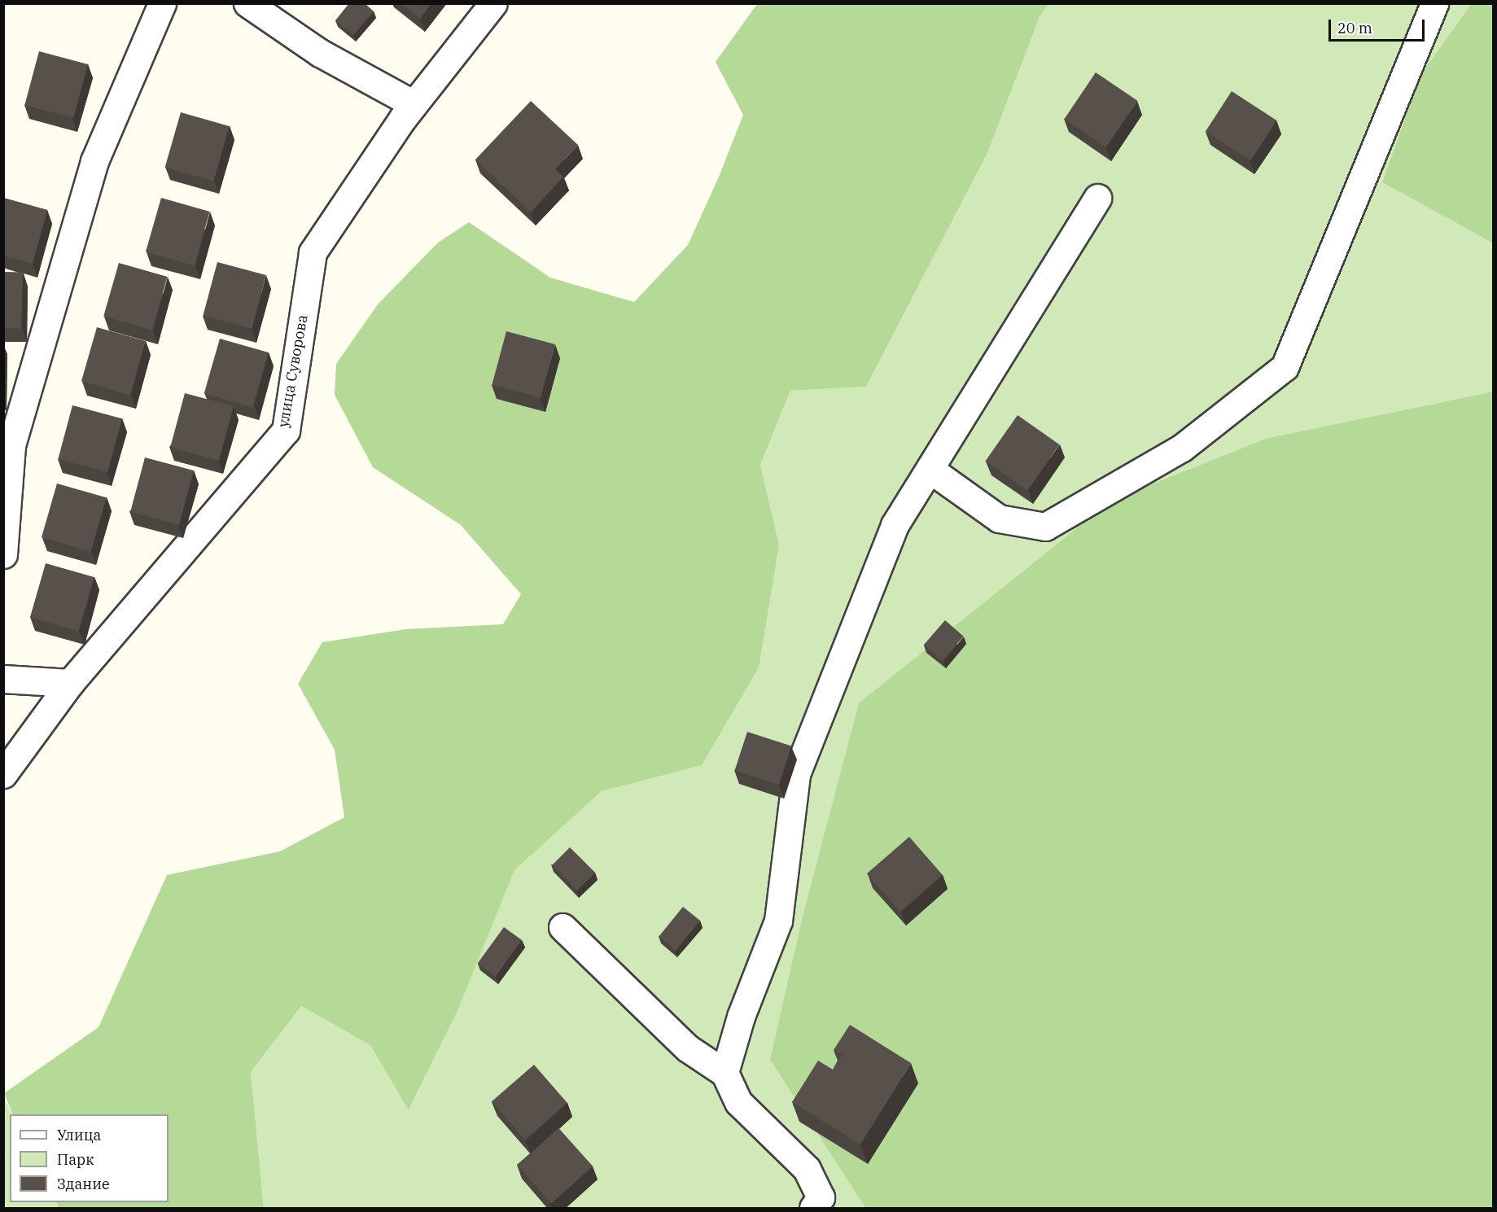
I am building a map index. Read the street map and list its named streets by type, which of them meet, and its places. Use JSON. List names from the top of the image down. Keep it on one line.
{"streets":{"street":["улица Суворова"]},"legend":["Улица","Парк","Здание"],"scale_bar":"20 m"}
